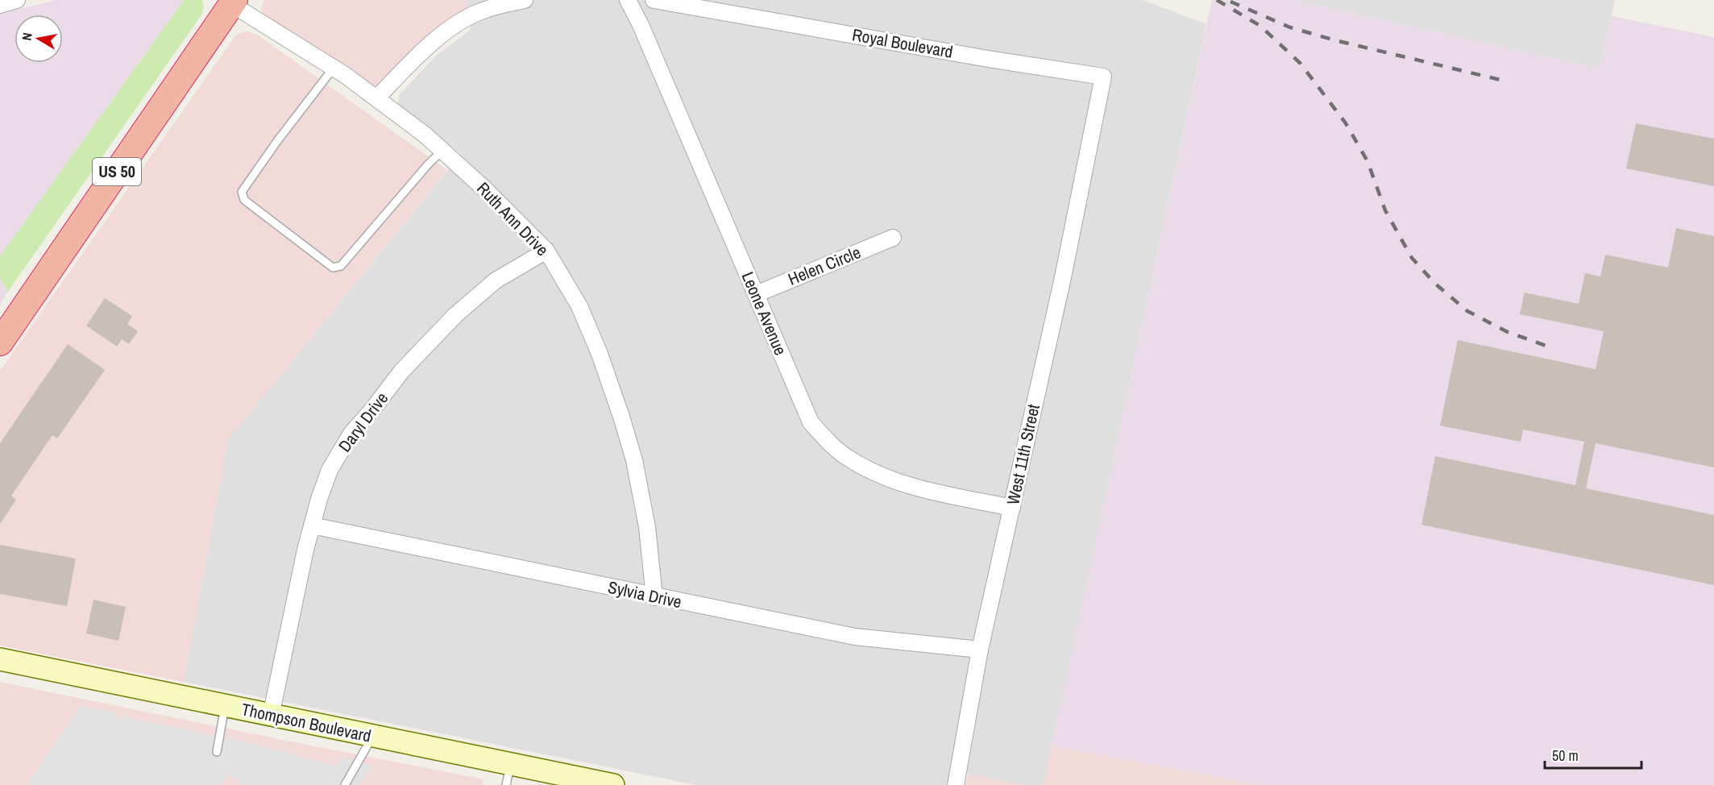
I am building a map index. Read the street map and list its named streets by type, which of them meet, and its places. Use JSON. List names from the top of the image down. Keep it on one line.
{"streets":{"highway":["US 50"],"main road":["Thompson Boulevard"],"street":["Royal Boulevard","Ruth Ann Drive","Helen Circle","Leone Avenue","Daryl Drive","West 11th Street","Sylvia Drive"]},"crossings":[["Royal Boulevard","West 11th Street"],["US 50","Ruth Ann Drive"],["Ruth Ann Drive","Daryl Drive"],["Ruth Ann Drive","Sylvia Drive"],["Helen Circle","Leone Avenue"],["Leone Avenue","West 11th Street"],["Daryl Drive","Sylvia Drive"],["Daryl Drive","Thompson Boulevard"],["West 11th Street","Sylvia Drive"]],"scale_bar":"50 m","north":"left"}
